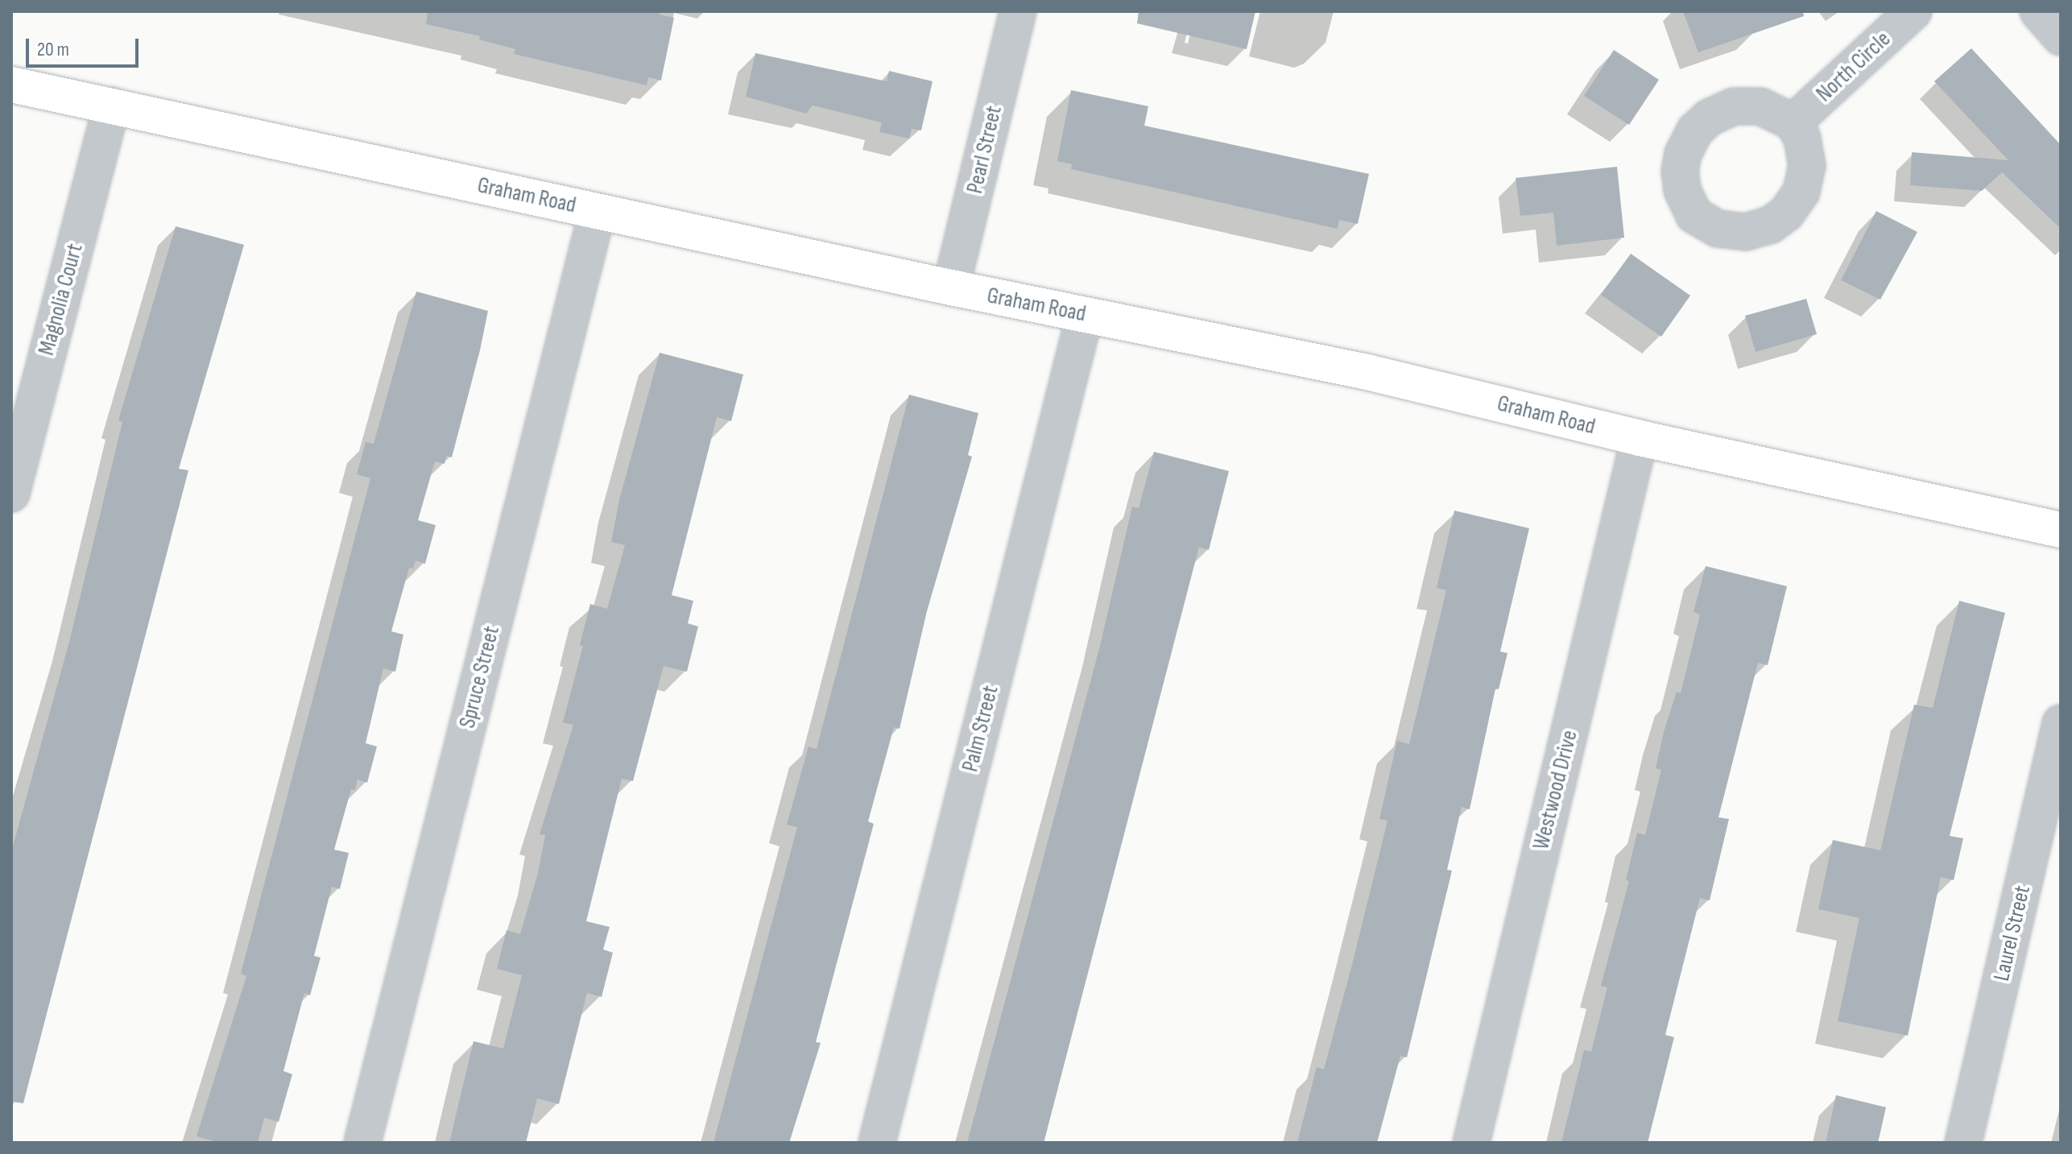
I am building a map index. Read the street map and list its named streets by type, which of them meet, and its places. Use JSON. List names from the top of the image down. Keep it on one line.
{"streets":{"main road":["Graham Road"],"street":["North Circle","Pearl Street","Magnolia Court","Spruce Street","Palm Street","Westwood Drive","Laurel Street"]},"crossings":[["Pearl Street","Graham Road"],["Graham Road","Magnolia Court"],["Graham Road","Spruce Street"],["Graham Road","Palm Street"],["Graham Road","Westwood Drive"]],"scale_bar":"20 m"}
